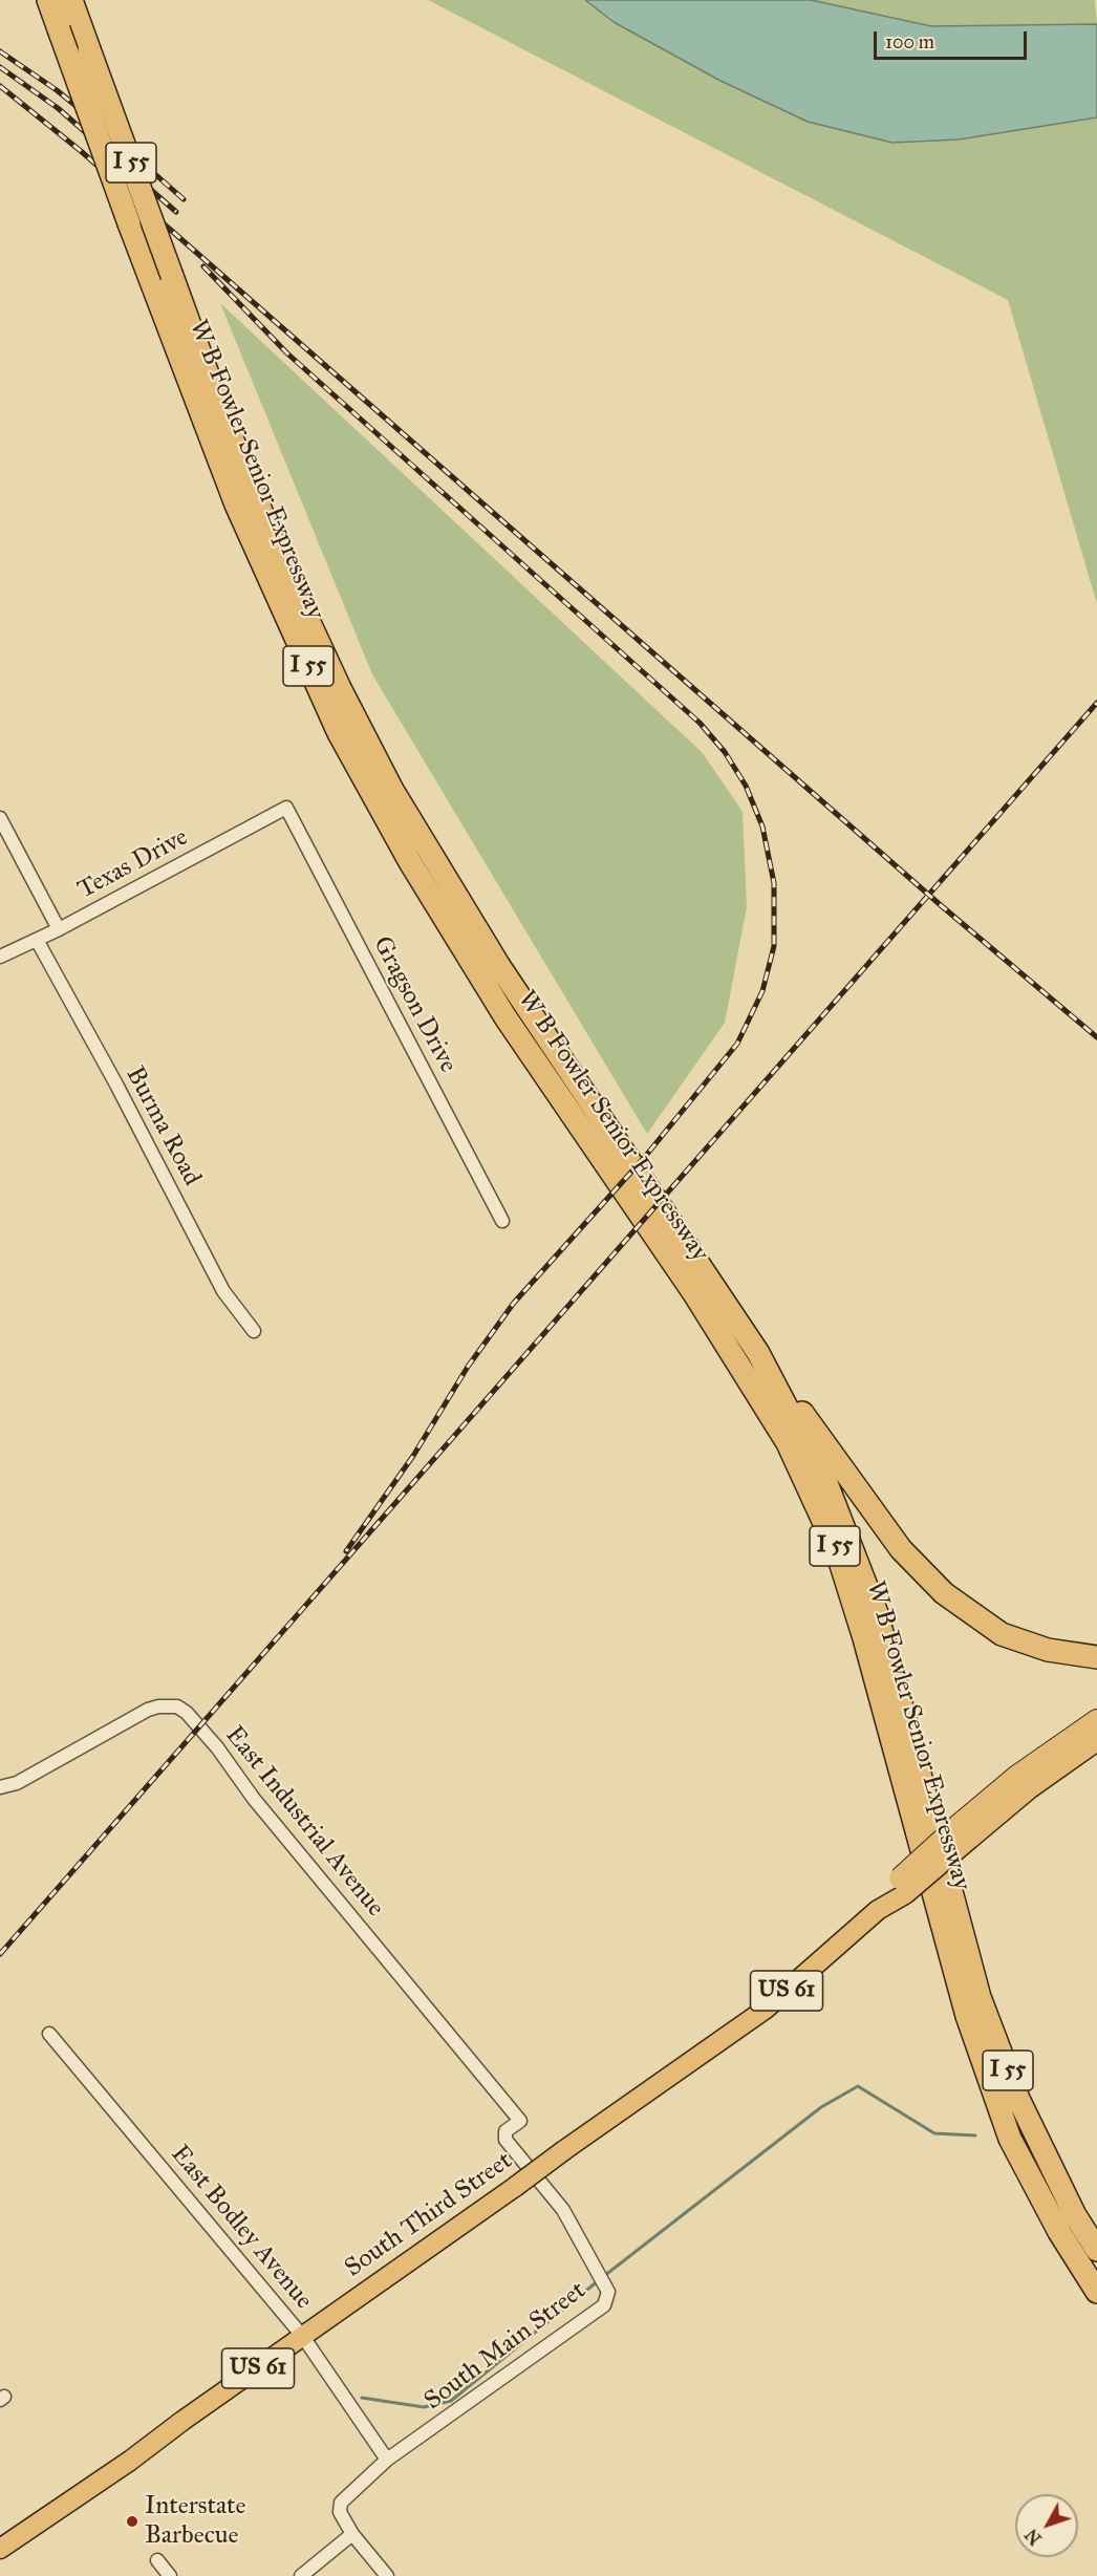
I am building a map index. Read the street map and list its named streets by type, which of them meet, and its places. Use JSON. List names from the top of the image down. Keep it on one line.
{"streets":{"highway":["I 55","W B Fowler Senior Expressway","US 61","South Third Street"],"street":["Texas Drive","Gragson Drive","Burma Road","East Industrial Avenue","East Bodley Avenue","South Main Street"]},"crossings":[["Texas Drive","Gragson Drive"],["Texas Drive","Burma Road"],["East Industrial Avenue","South Main Street"],["South Third Street","East Bodley Avenue"],["East Bodley Avenue","South Main Street"]],"places":["Interstate Barbecue"],"scale_bar":"100 m","north":"bottom left"}
